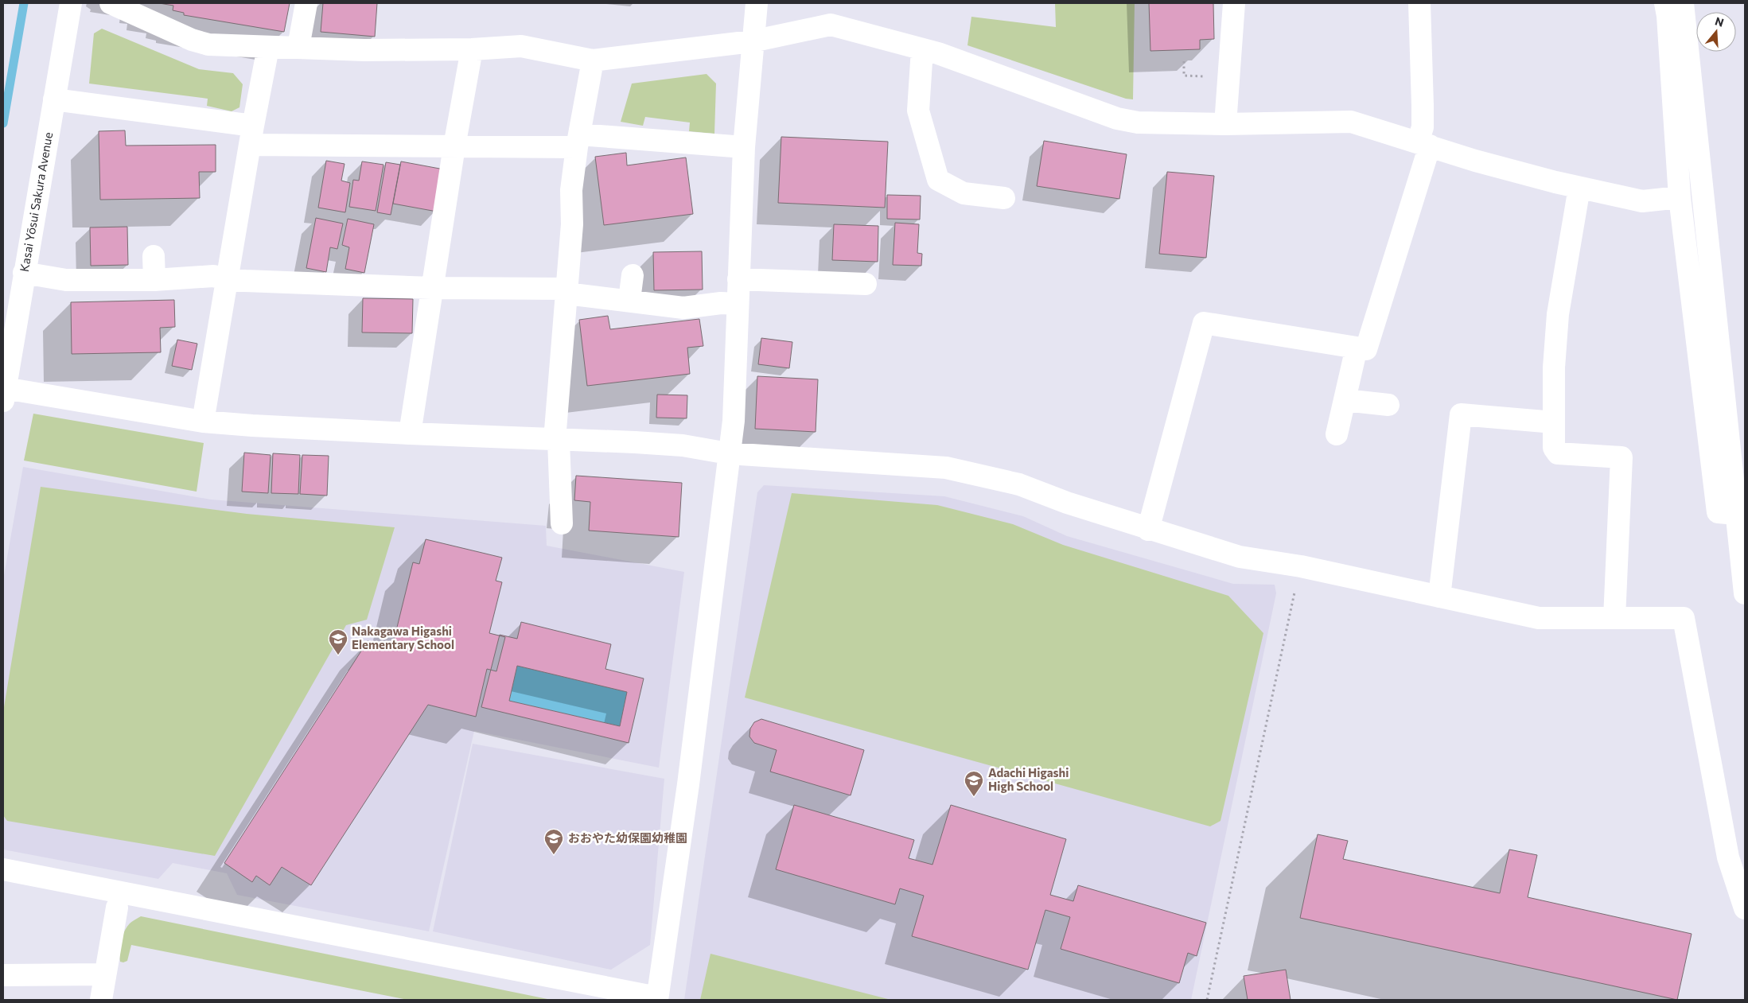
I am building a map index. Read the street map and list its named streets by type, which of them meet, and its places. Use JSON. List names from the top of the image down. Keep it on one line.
{"streets":{"street":["Kasai Yōsui Sakura Avenue"]},"places":{"school or university":["Nakagawa Higashi Elementary School","Adachi Higashi High School","おおやた幼保園幼稚園"]},"north":"top"}
